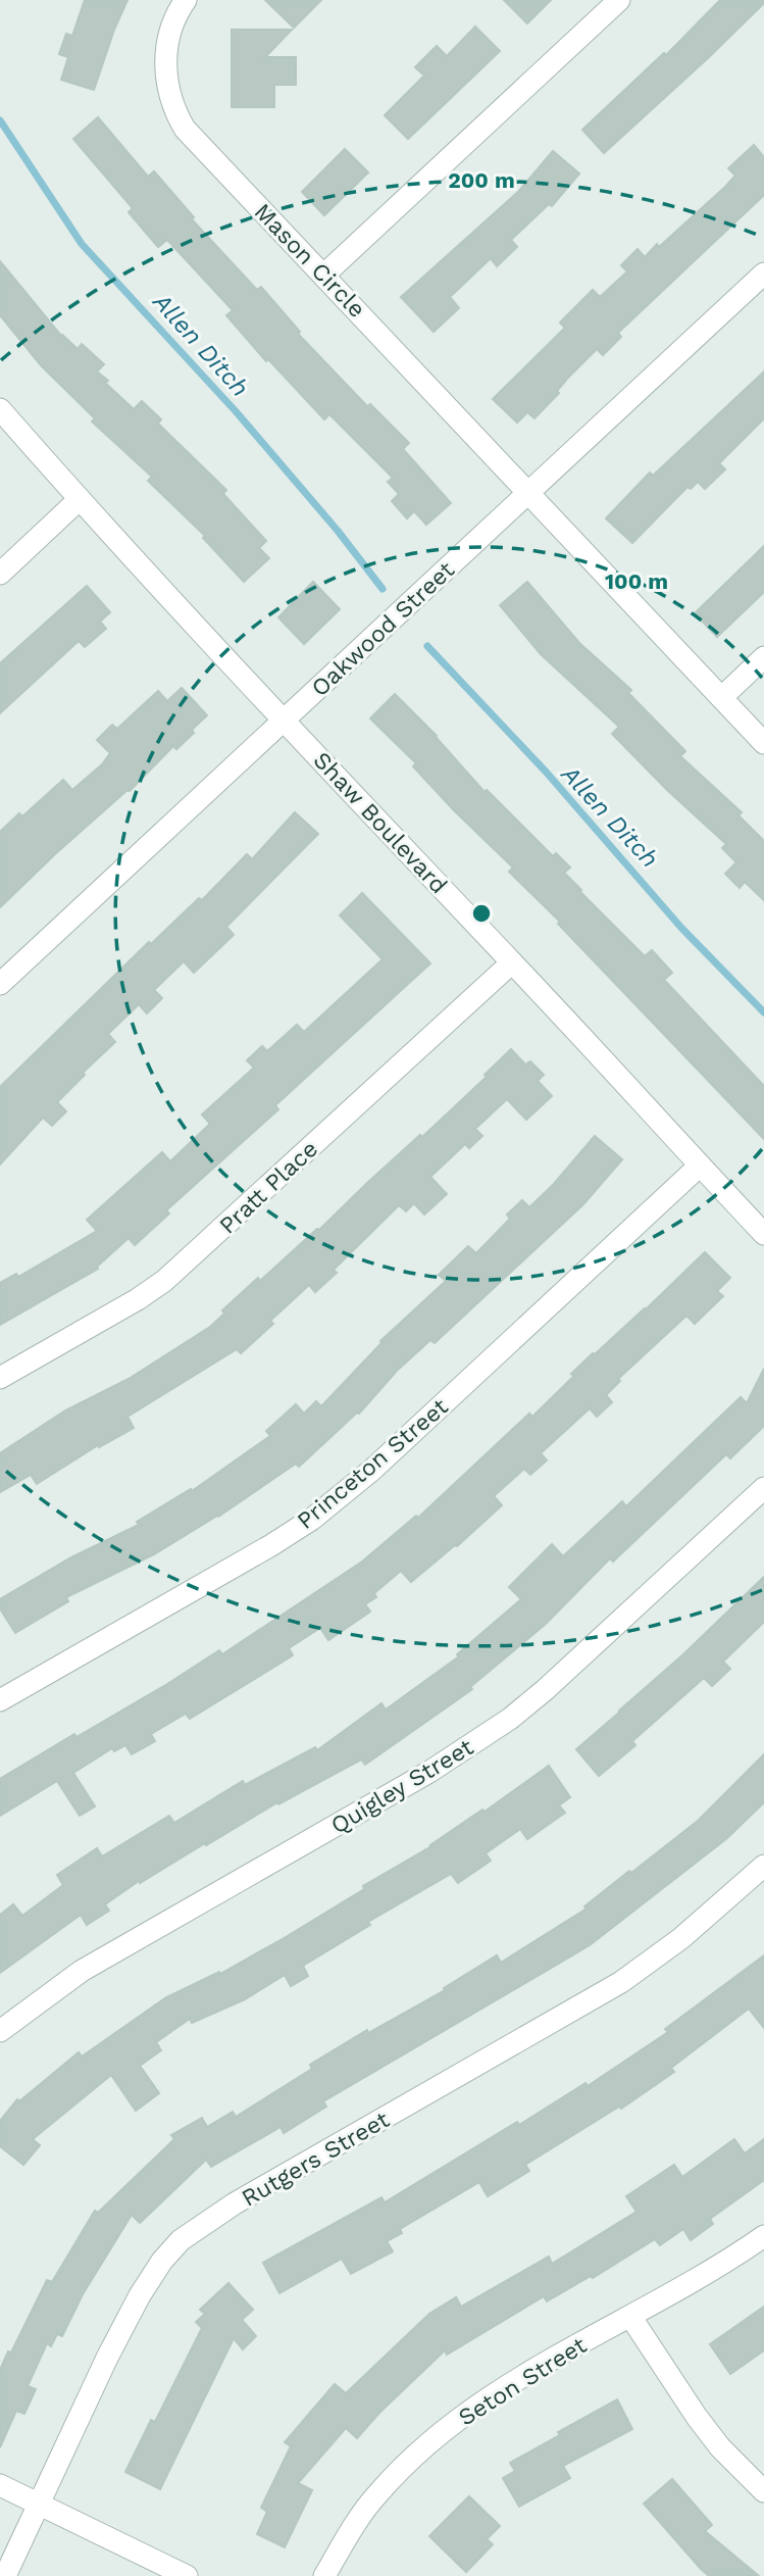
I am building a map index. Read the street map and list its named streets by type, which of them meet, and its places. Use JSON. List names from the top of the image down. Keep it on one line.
{"streets":{"street":["Mason Circle","Oakwood Street","Shaw Boulevard","Pratt Place","Princeton Street","Quigley Street","Rutgers Street","Seton Street"]},"crossings":[["Mason Circle","Oakwood Street"],["Oakwood Street","Shaw Boulevard"],["Shaw Boulevard","Pratt Place"],["Shaw Boulevard","Princeton Street"]],"water":["Allen Ditch"],"rings":["200 m","100 m"]}
